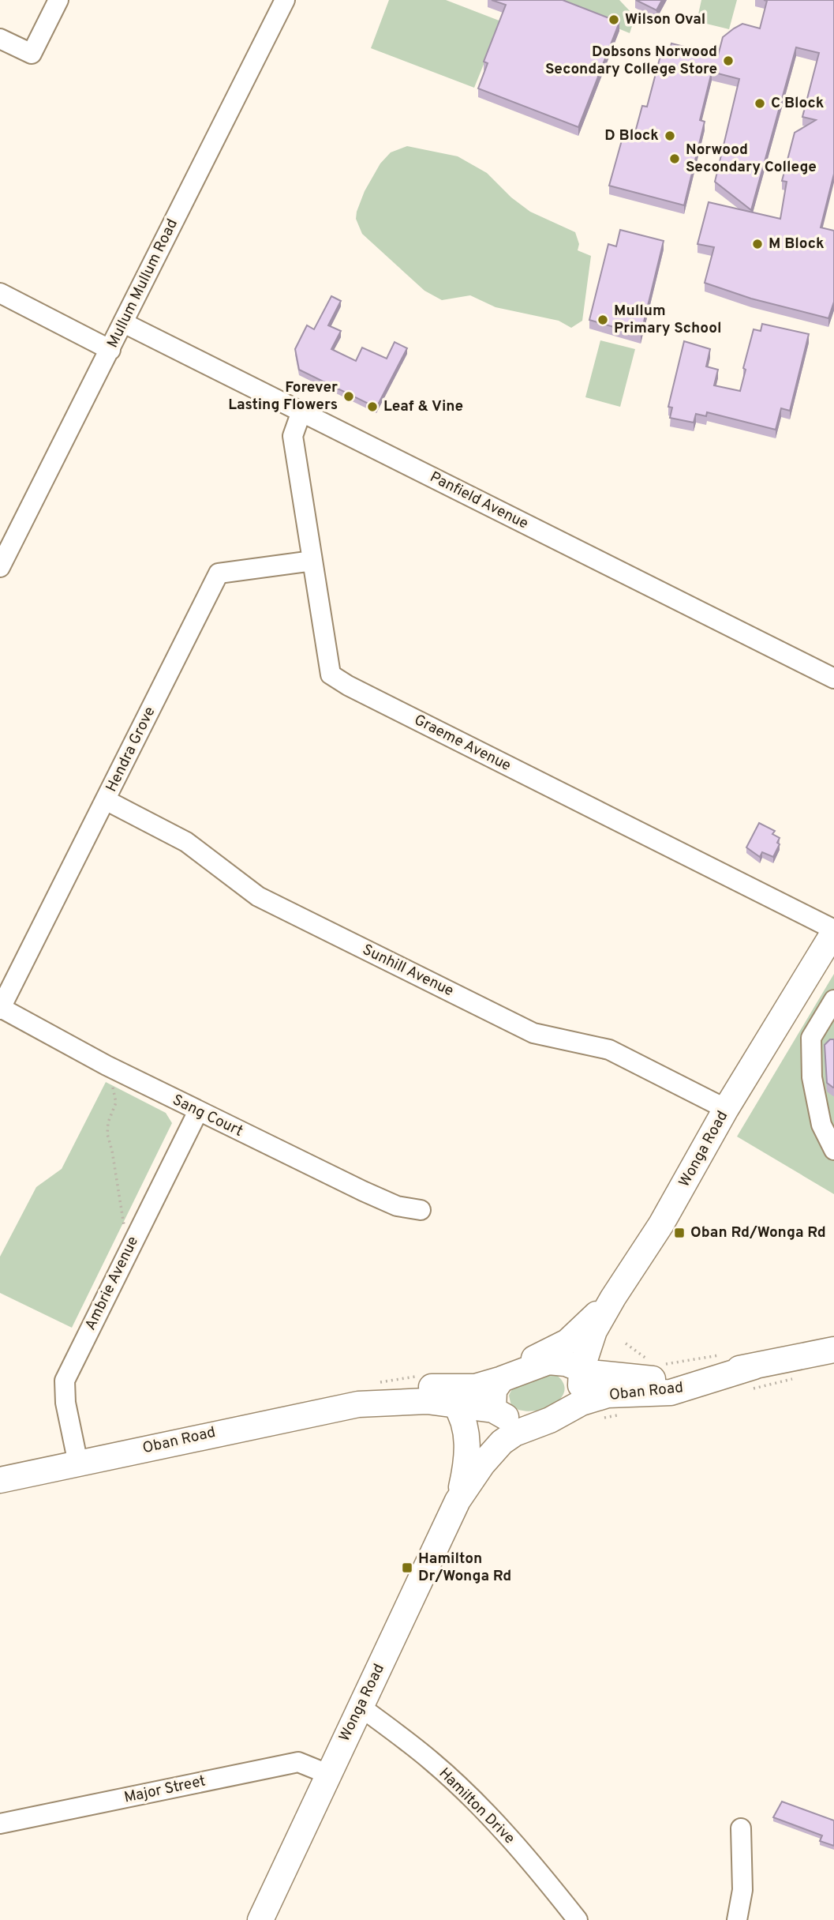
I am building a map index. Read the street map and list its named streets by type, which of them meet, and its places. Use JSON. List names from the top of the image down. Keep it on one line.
{"streets":{"main road":["Wonga Road","Oban Road"],"street":["Mullum Mullum Road","Panfield Avenue","Graeme Avenue","Hendra Grove","Sunhill Avenue","Sang Court","Ambrie Avenue","Major Street","Hamilton Drive"]},"crossings":[["Mullum Mullum Road","Panfield Avenue"],["Panfield Avenue","Graeme Avenue"],["Graeme Avenue","Hendra Grove"],["Graeme Avenue","Wonga Road"],["Hendra Grove","Sunhill Avenue"],["Hendra Grove","Sang Court"],["Sunhill Avenue","Wonga Road"],["Sang Court","Ambrie Avenue"],["Wonga Road","Oban Road"],["Wonga Road","Major Street"],["Wonga Road","Hamilton Drive"],["Ambrie Avenue","Oban Road"]],"places":{"other":["Wilson Oval","Dobsons Norwood Secondary College Store","C Block","D Block","Norwood Secondary College","M Block","Mullum Primary School","Forever Lasting Flowers","Leaf & Vine"],"transit":["Oban Rd/Wonga Rd","Hamilton Dr/Wonga Rd"]}}
